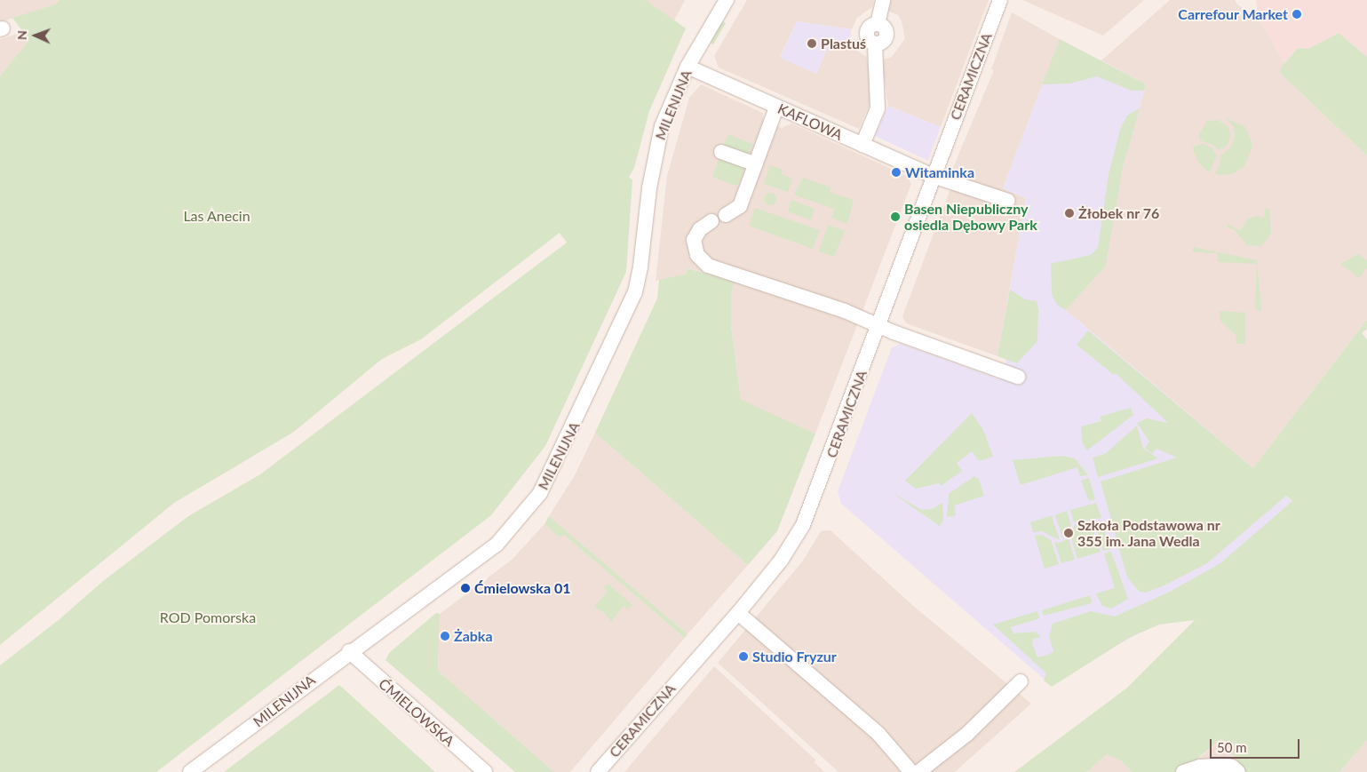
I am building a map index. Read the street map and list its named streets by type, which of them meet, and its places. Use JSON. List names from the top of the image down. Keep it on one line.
{"streets":{"street":["CERAMICZNA","MILENIJNA","KAFLOWA","ĆMIELOWSKA"]},"crossings":[["CERAMICZNA","KAFLOWA"],["MILENIJNA","KAFLOWA"],["MILENIJNA","ĆMIELOWSKA"]],"parks":["Las Anecin","ROD Pomorska"],"places":["Carrefour Market","Plastuś","Witaminka","Żłobek nr 76","Basen Niepubliczny osiedla Dębowy Park","Szkoła Podstawowa nr 355 im. Jana Wedla","Ćmielowska 01","Żabka","Studio Fryzur"],"scale_bar":"50 m","north":"left"}
